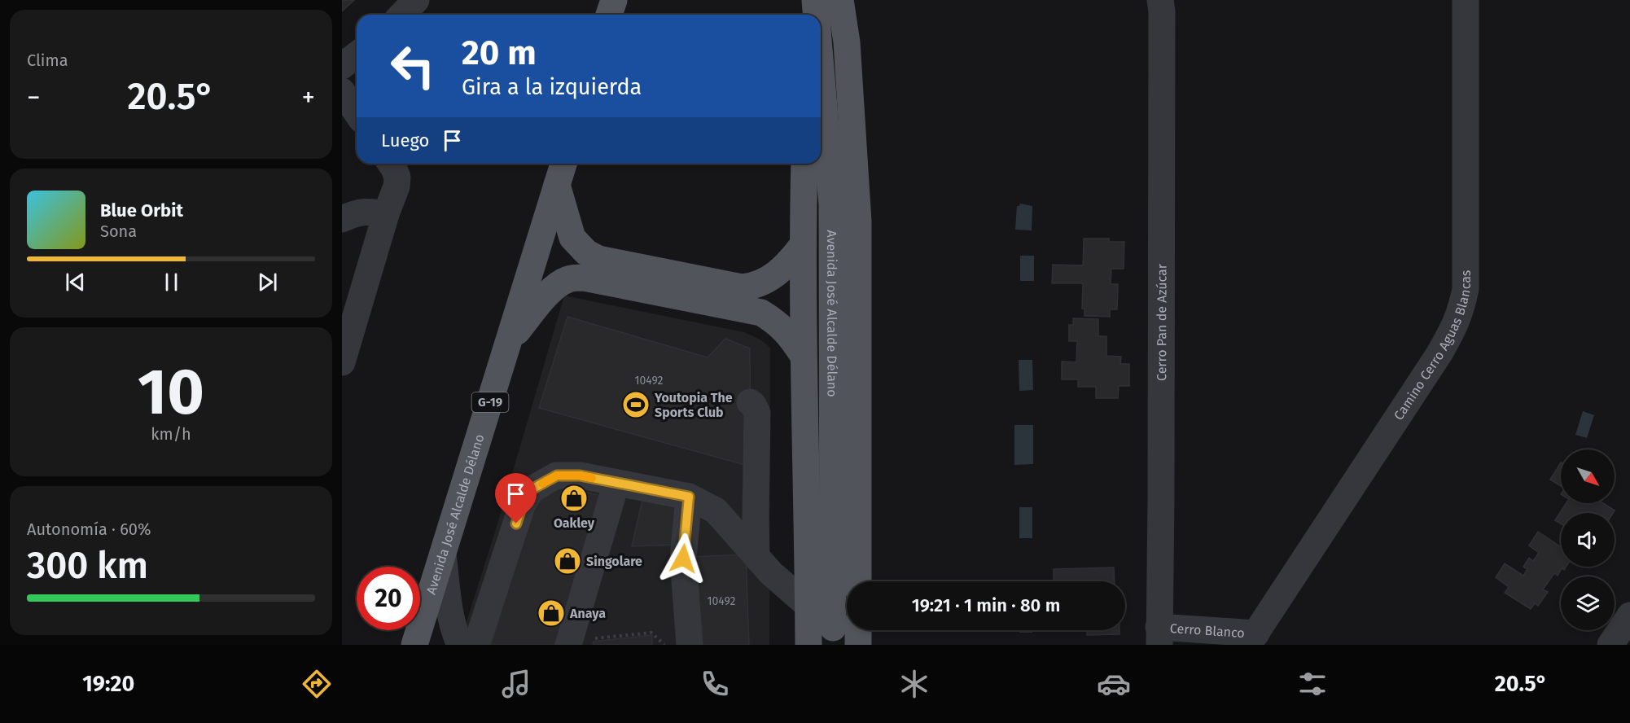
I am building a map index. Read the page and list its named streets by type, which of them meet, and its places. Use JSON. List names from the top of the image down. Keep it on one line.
{"streets":{"main road":["Avenida José Alcalde Délano","G-19"],"street":["Cerro Pan de Azúcar","Camino Cerro Aguas Blancas","Cerro Blanco"]},"crossings":[["Cerro Pan de Azúcar","Cerro Blanco"],["Camino Cerro Aguas Blancas","Cerro Blanco"]],"places":{"sports":["Youtopia The Sports Club"],"shop":["Oakley","Singolare","Anaya"]},"house_numbers":["10492","10492"],"north":"bottom right","page":{"tile":["Clima",["10","km/h"],["Autonomía · 60%","300 km"]],"turn":["20 m","Gira a la izquierda"],"heat":["−","20.5°","+"],"then":"Luego","song":["Blue Orbit","Sona"],"limit":"20","trip":"19:21 · 1 min · 80 m","tabs":["19:20","20.5°"]}}
